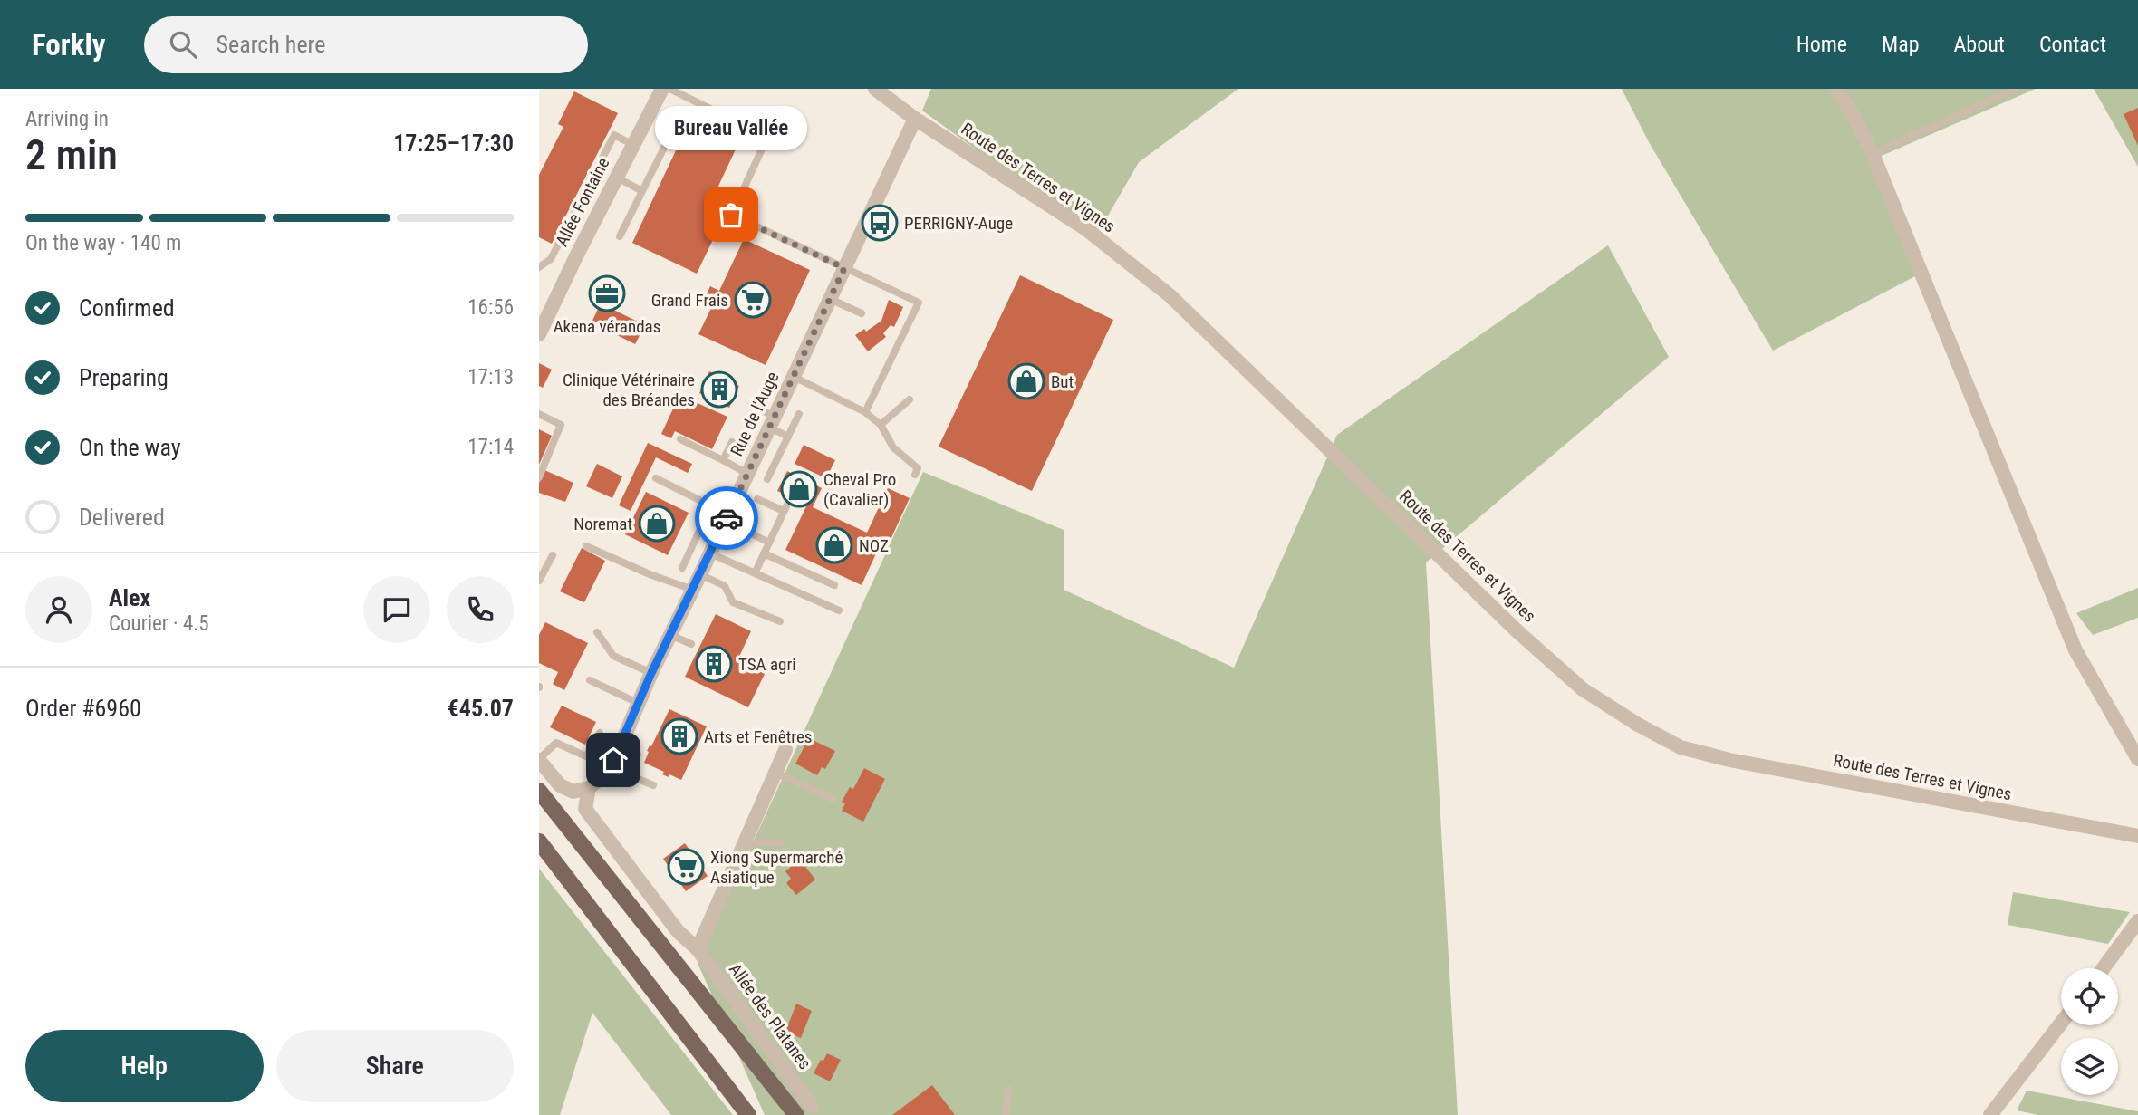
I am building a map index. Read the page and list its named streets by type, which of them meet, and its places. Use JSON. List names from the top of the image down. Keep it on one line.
{"streets":{"street":["Route des Terres et Vignes","Allée Fontaine","Rue de l'Auge","Allée des Platanes"]},"crossings":[["Route des Terres et Vignes","Rue de l'Auge"],["Rue de l'Auge","Allée des Platanes"]],"places":{"other":["Bureau Vallée"],"bus stop":["PERRIGNY-Auge"],"office":["Akena vérandas"],"supermarket":["Grand Frais","Xiong Supermarché Asiatique"],"shop":["But","Cheval Pro (Cavalier)","Noremat","NOZ"],"building":["Clinique Vétérinaire des Bréandes","TSA agri","Arts et Fenêtres"]},"page":{"header":"Forkly","search":"Search here","nav":["Home","Map","About","Contact"],"heading":["2 min","Arriving in","17:25–17:30"],"panel":["Alex","Courier · 4.5","Order #6960","€45.07"],"bubble":"Bureau Vallée","bar":"On the way · 140 m","list":[["Confirmed","16:56"],["Preparing","17:13"],["On the way","17:14"],"Delivered"],"buttons":["Help","Share"]}}
